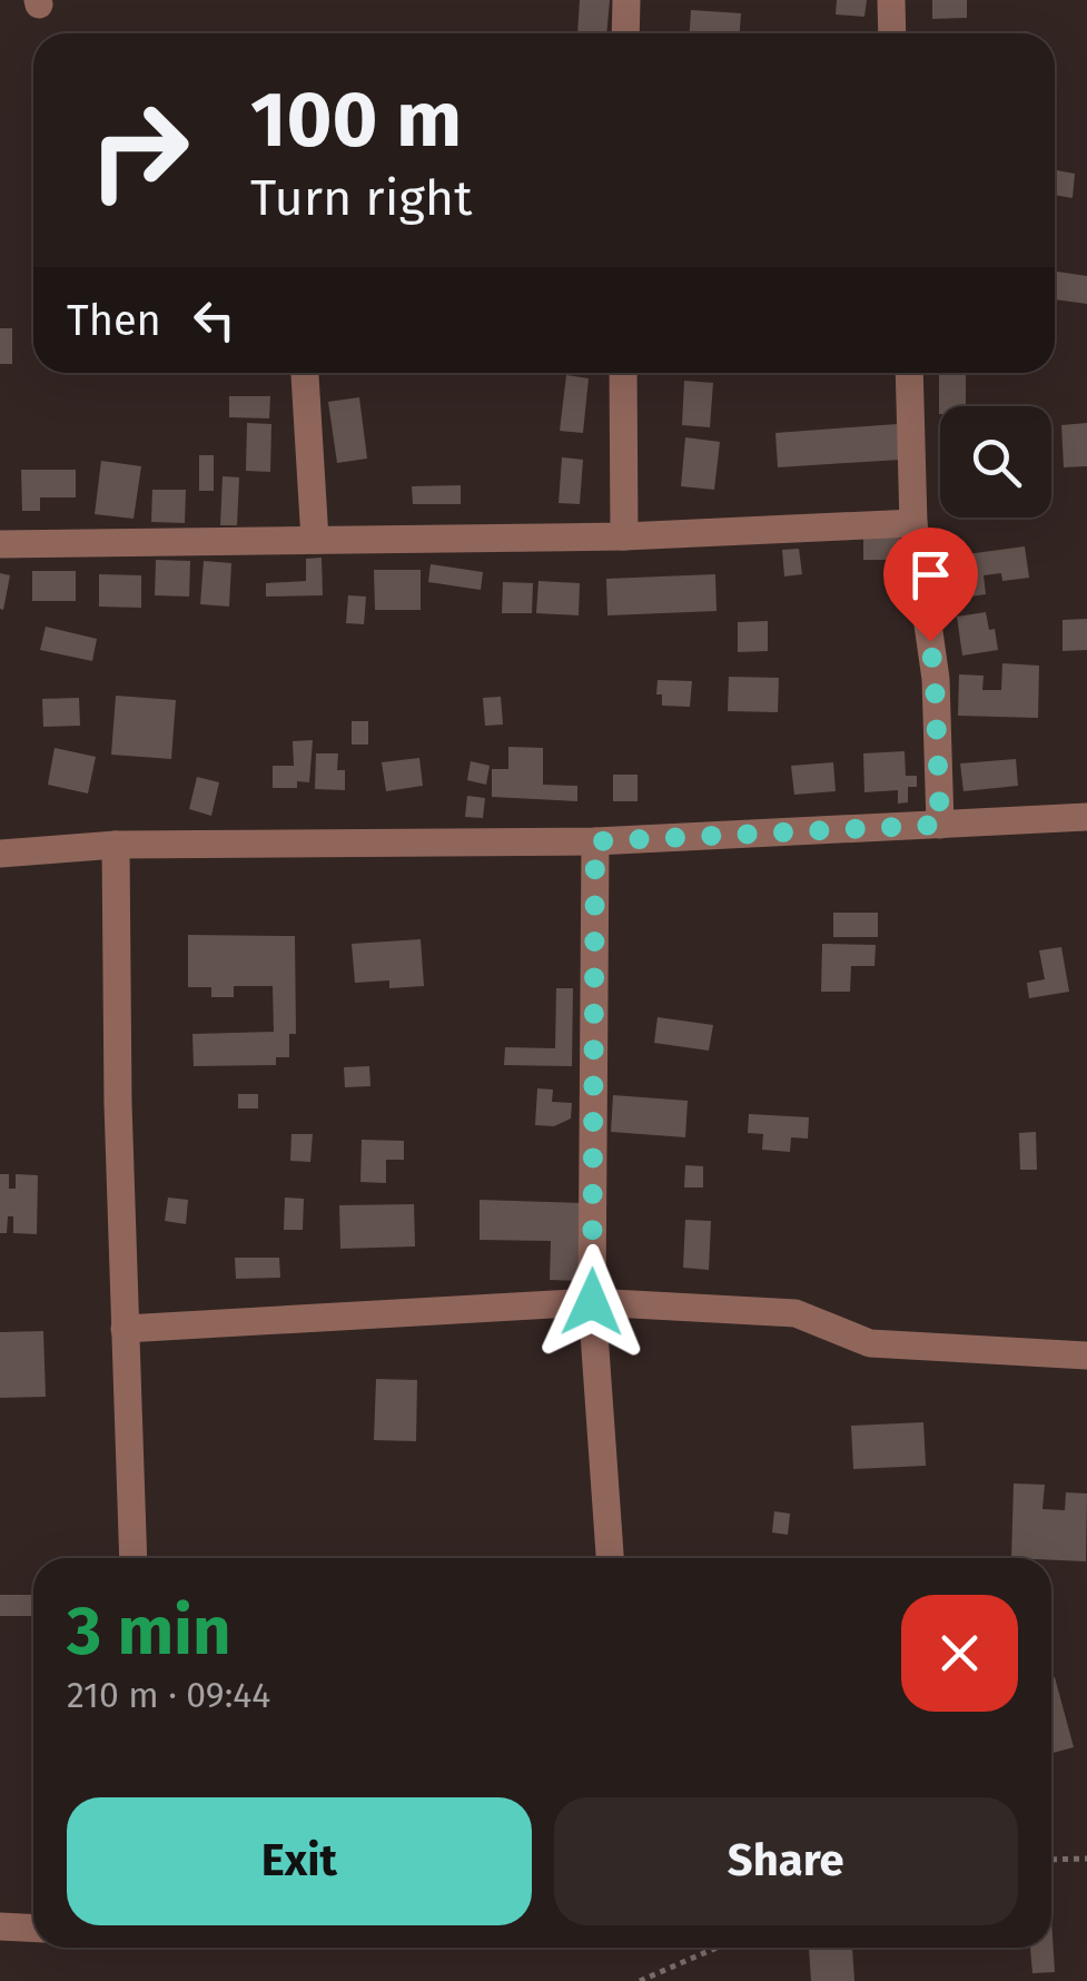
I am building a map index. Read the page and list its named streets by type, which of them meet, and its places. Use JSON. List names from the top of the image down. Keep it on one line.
{"page":{"turn":["100 m","Turn right"],"then":"Then","heading":["3 min","210 m · 09:44"],"buttons":["Exit","Share"]}}
